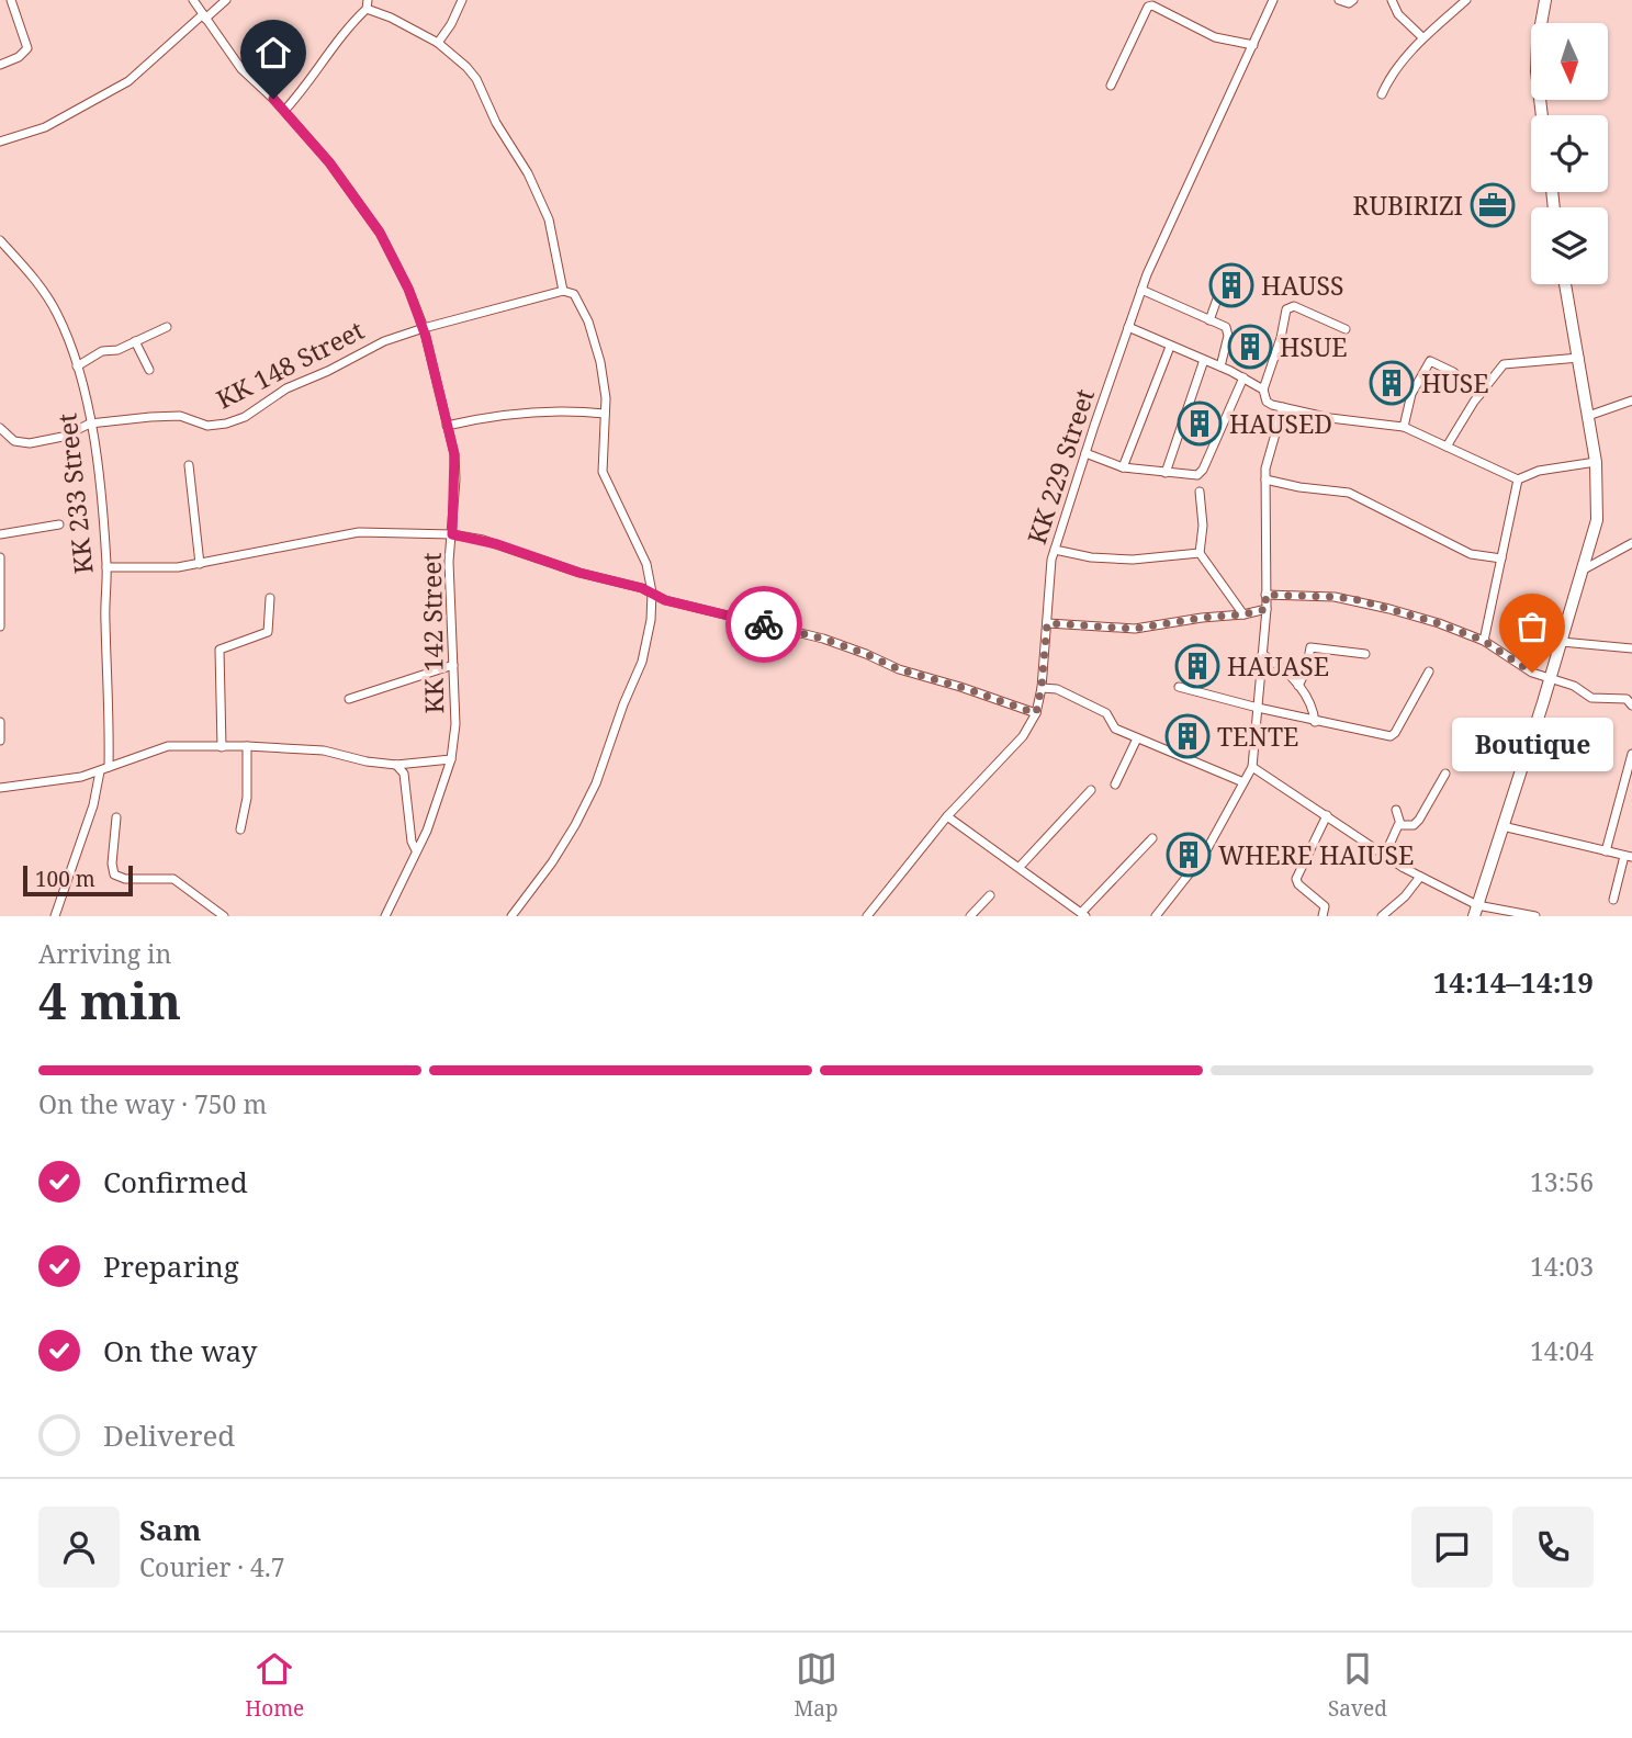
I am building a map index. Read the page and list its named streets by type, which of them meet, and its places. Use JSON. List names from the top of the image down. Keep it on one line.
{"streets":{"street":["KK 148 Street","KK 229 Street","KK 233 Street","KK 142 Street"]},"crossings":[["KK 148 Street","KK 233 Street"],["KK 148 Street","KK 142 Street"]],"places":{"office":["RUBIRIZI"],"building":["HAUSS","HSUE","HUSE","HAUSED","HAUASE","TENTE","WHERE HAIUSE"],"other":["Boutique"]},"scale_bar":"100 m","north":"bottom","page":{"bubble":"Boutique","scale":"100 m","heading":["4 min","Arriving in","14:14–14:19"],"panel":["Sam","Courier · 4.7"],"bar":"On the way · 750 m","list":[["Confirmed","13:56"],["Preparing","14:03"],["On the way","14:04"],"Delivered"],"tabs":["Home","Map","Saved"]}}
